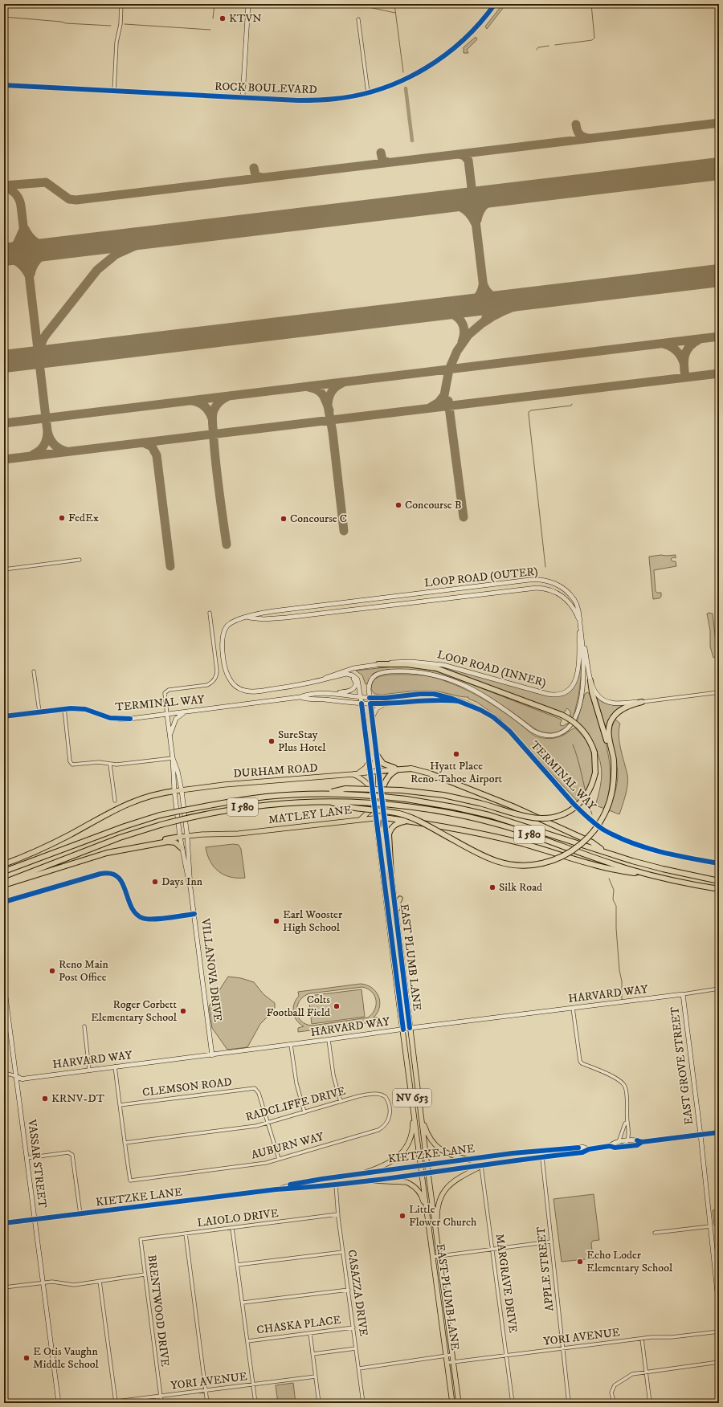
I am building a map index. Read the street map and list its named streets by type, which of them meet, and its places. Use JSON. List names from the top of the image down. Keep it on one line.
{"streets":{"highway":["I 580"],"main road":["ROCK BOULEVARD","LOOP ROAD (OUTER)","LOOP ROAD (INNER)","TERMINAL WAY","DURHAM ROAD","MATLEY LANE","EAST PLUMB LANE","VILLANOVA DRIVE","HARVARD WAY","EAST GROVE STREET","NV 653","KIETZKE LANE","VASSAR STREET"],"street":["CLEMSON ROAD","RADCLIFFE DRIVE","AUBURN WAY","LAIOLO DRIVE","APPLE STREET","MARGRAVE DRIVE","CASAZZA DRIVE","BRENTWOOD DRIVE","CHASKA PLACE","YORI AVENUE"]},"crossings":[["LOOP ROAD (OUTER)","LOOP ROAD (INNER)"],["LOOP ROAD (OUTER)","TERMINAL WAY"],["TERMINAL WAY","VILLANOVA DRIVE"],["DURHAM ROAD","VILLANOVA DRIVE"],["MATLEY LANE","EAST PLUMB LANE"],["MATLEY LANE","VILLANOVA DRIVE"],["EAST PLUMB LANE","HARVARD WAY"],["EAST PLUMB LANE","KIETZKE LANE"],["EAST PLUMB LANE","YORI AVENUE"],["VILLANOVA DRIVE","HARVARD WAY"],["HARVARD WAY","EAST GROVE STREET"],["HARVARD WAY","VASSAR STREET"],["EAST GROVE STREET","KIETZKE LANE"],["CLEMSON ROAD","RADCLIFFE DRIVE"],["RADCLIFFE DRIVE","AUBURN WAY"],["KIETZKE LANE","VASSAR STREET"],["KIETZKE LANE","APPLE STREET"],["KIETZKE LANE","MARGRAVE DRIVE"],["KIETZKE LANE","CASAZZA DRIVE"],["LAIOLO DRIVE","CASAZZA DRIVE"],["LAIOLO DRIVE","BRENTWOOD DRIVE"],["APPLE STREET","YORI AVENUE"],["MARGRAVE DRIVE","YORI AVENUE"],["CASAZZA DRIVE","CHASKA PLACE"],["BRENTWOOD DRIVE","YORI AVENUE"]],"places":["KTVN","Concourse B","FedEx","Concourse C","SureStay Plus Hotel","Hyatt Place Reno-Tahoe Airport","Days Inn","Silk Road","Earl Wooster High School","Reno Main Post Office","Colts Football Field","Roger Corbett Elementary School","KRNV-DT","Little Flower Church","Echo Loder Elementary School","E Otis Vaughn Middle School"]}
